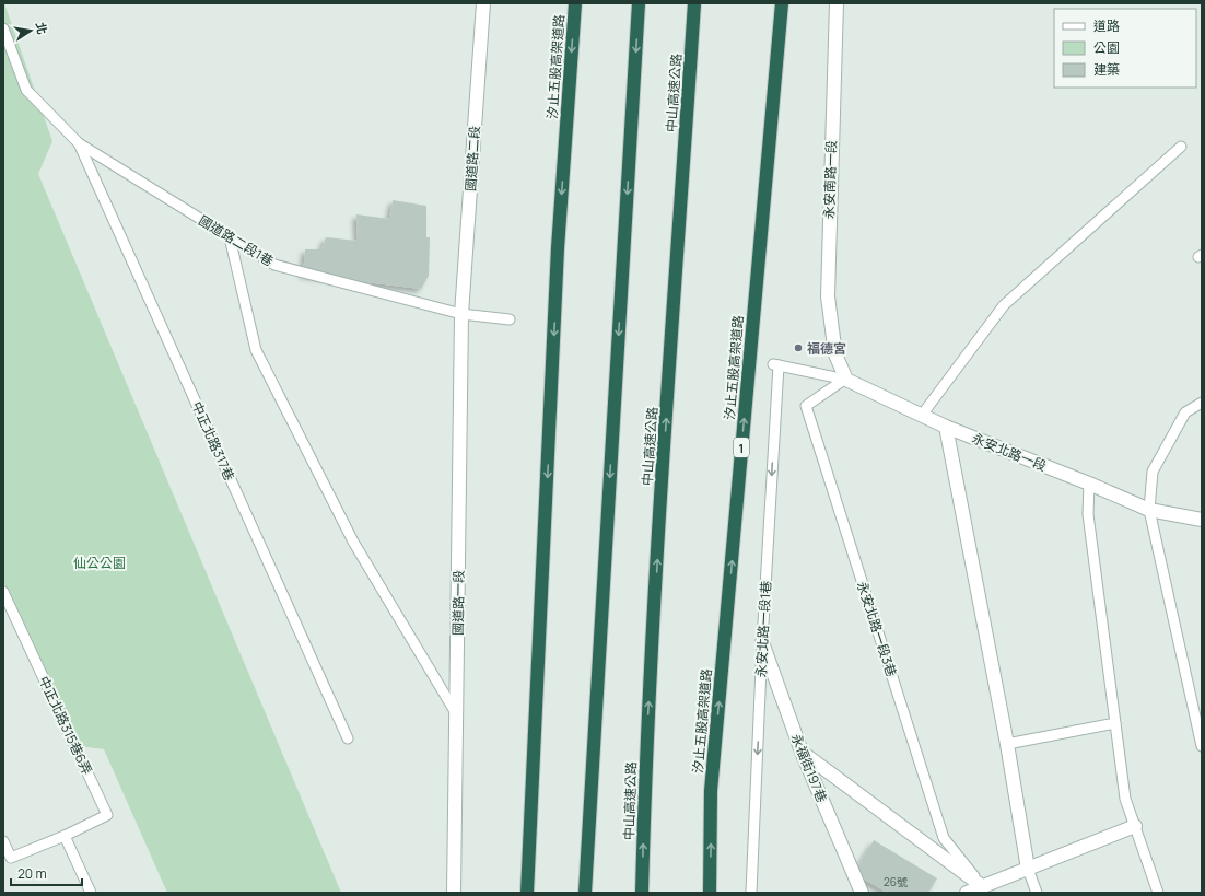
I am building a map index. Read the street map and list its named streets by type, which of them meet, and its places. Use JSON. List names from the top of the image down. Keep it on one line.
{"streets":{"highway":["汐止五股高架道路","中山高速公路","1"],"street":["國道路二段","永安南路一段","永安北路一段","國道路一段","永福街197巷"],"lane":["國道路二段1巷","中正北路317巷","永安北路一段1巷","永安北路一段3巷","中正北路315巷6弄"]},"crossings":[["國道路二段","國道路二段1巷"],["國道路二段","國道路一段"],["永安南路一段","永安北路一段"],["永安南路一段","永安北路一段1巷"],["永安南路一段","永安北路一段3巷"],["國道路二段1巷","中正北路317巷"],["國道路二段1巷","國道路一段"],["永安北路一段","永安北路一段1巷"],["永安北路一段","永安北路一段3巷"],["永安北路一段1巷","永安北路一段3巷"],["永安北路一段1巷","永福街197巷"]],"one_way":["永安北路一段1巷"],"parks":["仙公公園"],"places":["福德宮"],"house_numbers":["26號"],"legend":["道路","公園","建築"],"scale_bar":"20 m","north":"right"}
